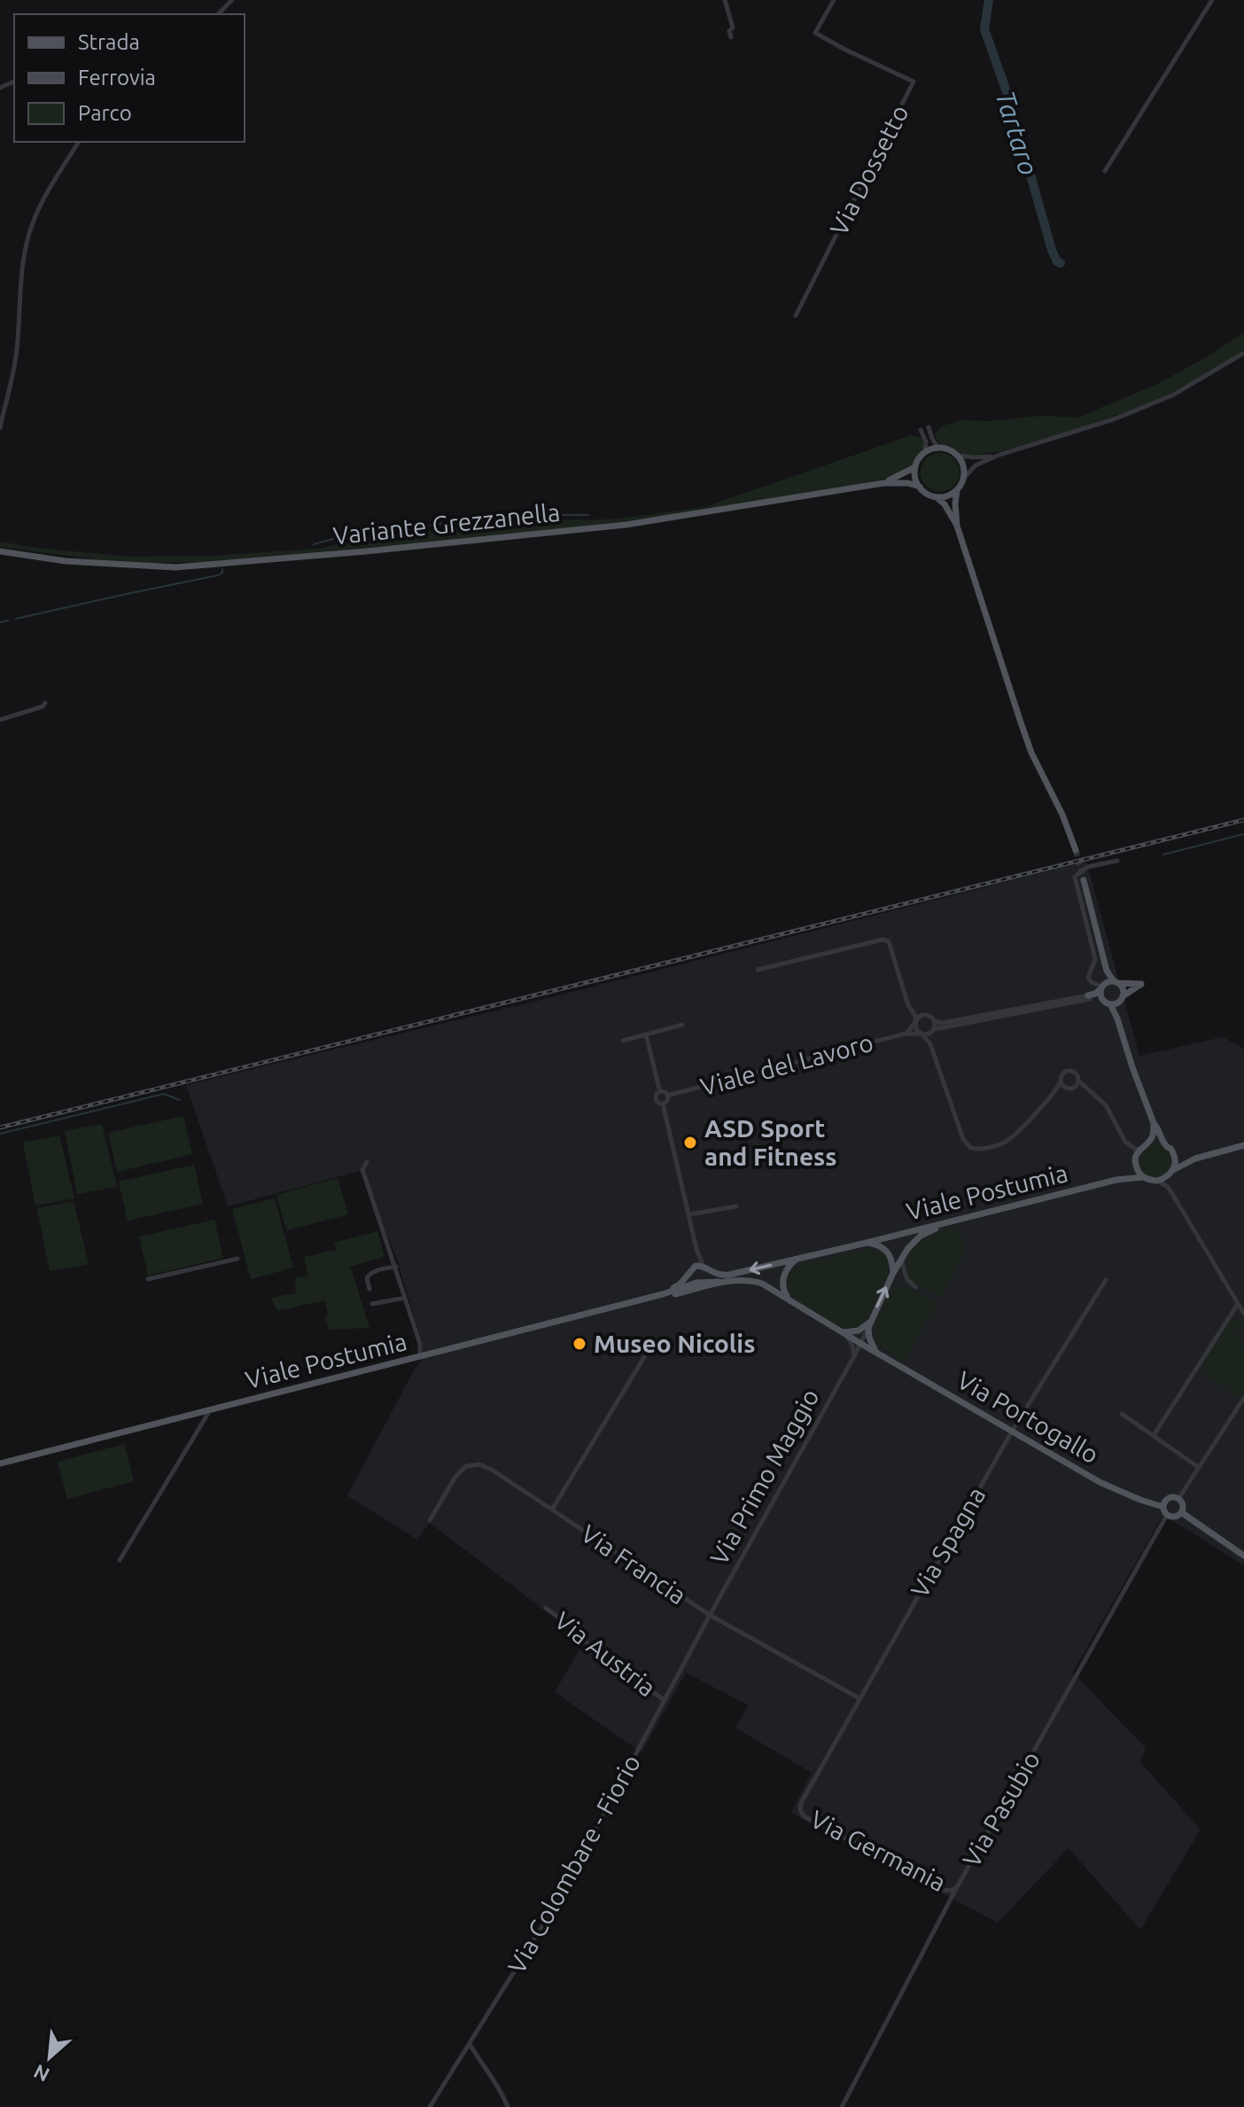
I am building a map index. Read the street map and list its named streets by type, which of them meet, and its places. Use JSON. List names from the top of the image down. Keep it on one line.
{"streets":{"main road":["Variante Grezzanella","Viale Postumia","Via Portogallo","Via Primo Maggio"],"street":["Via Dossetto","Viale del Lavoro","Via Spagna","Via Francia","Via Austria","Via Pasubio","Via Germania","Via Colombare - Fiorio"]},"crossings":[["Viale Postumia","Via Portogallo"],["Viale Postumia","Via Primo Maggio"],["Via Portogallo","Via Primo Maggio"],["Via Portogallo","Via Spagna"],["Via Portogallo","Via Pasubio"],["Via Primo Maggio","Via Francia"],["Via Primo Maggio","Via Colombare - Fiorio"],["Via Spagna","Via Francia"],["Via Spagna","Via Germania"],["Via Francia","Via Colombare - Fiorio"],["Via Austria","Via Colombare - Fiorio"],["Via Pasubio","Via Germania"]],"water":["Tartaro"],"places":["ASD Sport and Fitness","Museo Nicolis"],"legend":["Strada","Ferrovia","Parco"],"north":"bottom left"}
